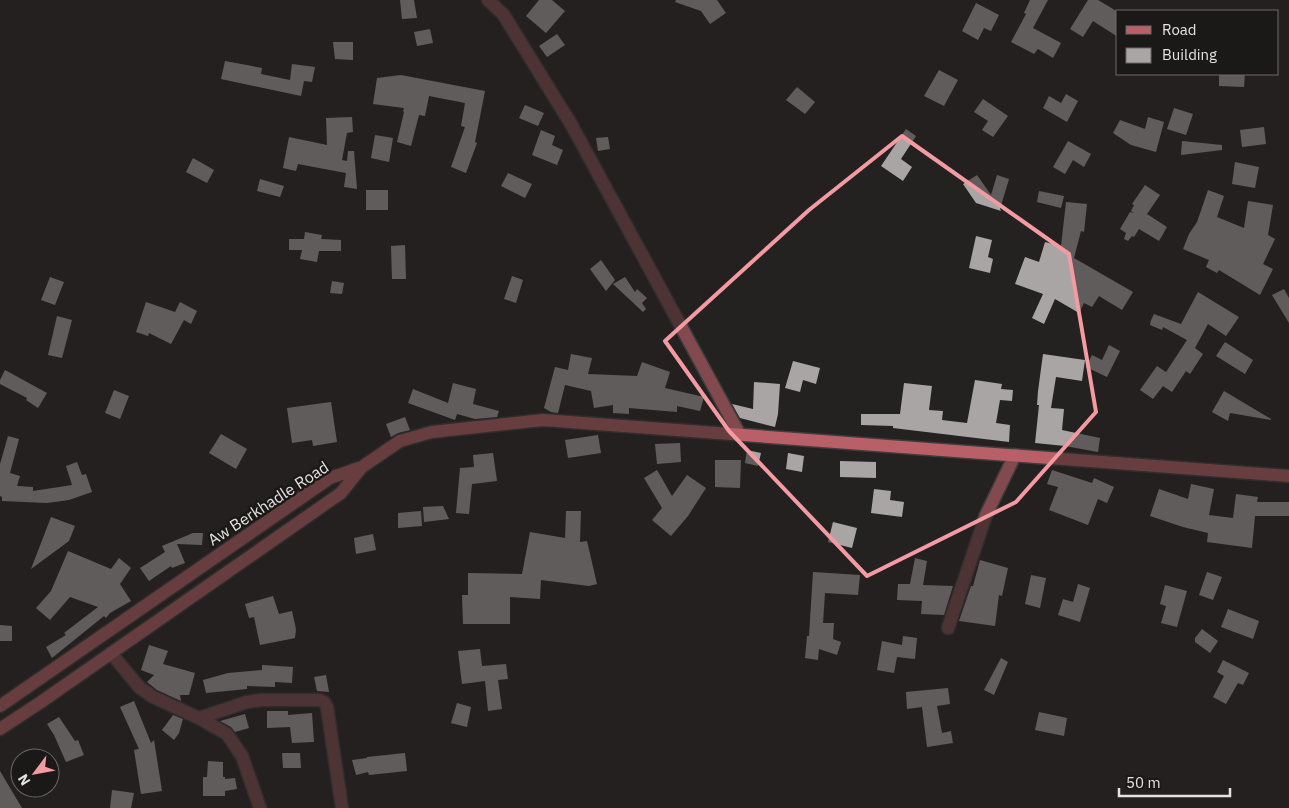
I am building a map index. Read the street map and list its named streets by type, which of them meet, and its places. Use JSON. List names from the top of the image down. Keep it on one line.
{"streets":{"main road":["Aw Berkhadle Road"]},"legend":["Road","Building"],"scale_bar":"50 m","north":"bottom left"}
